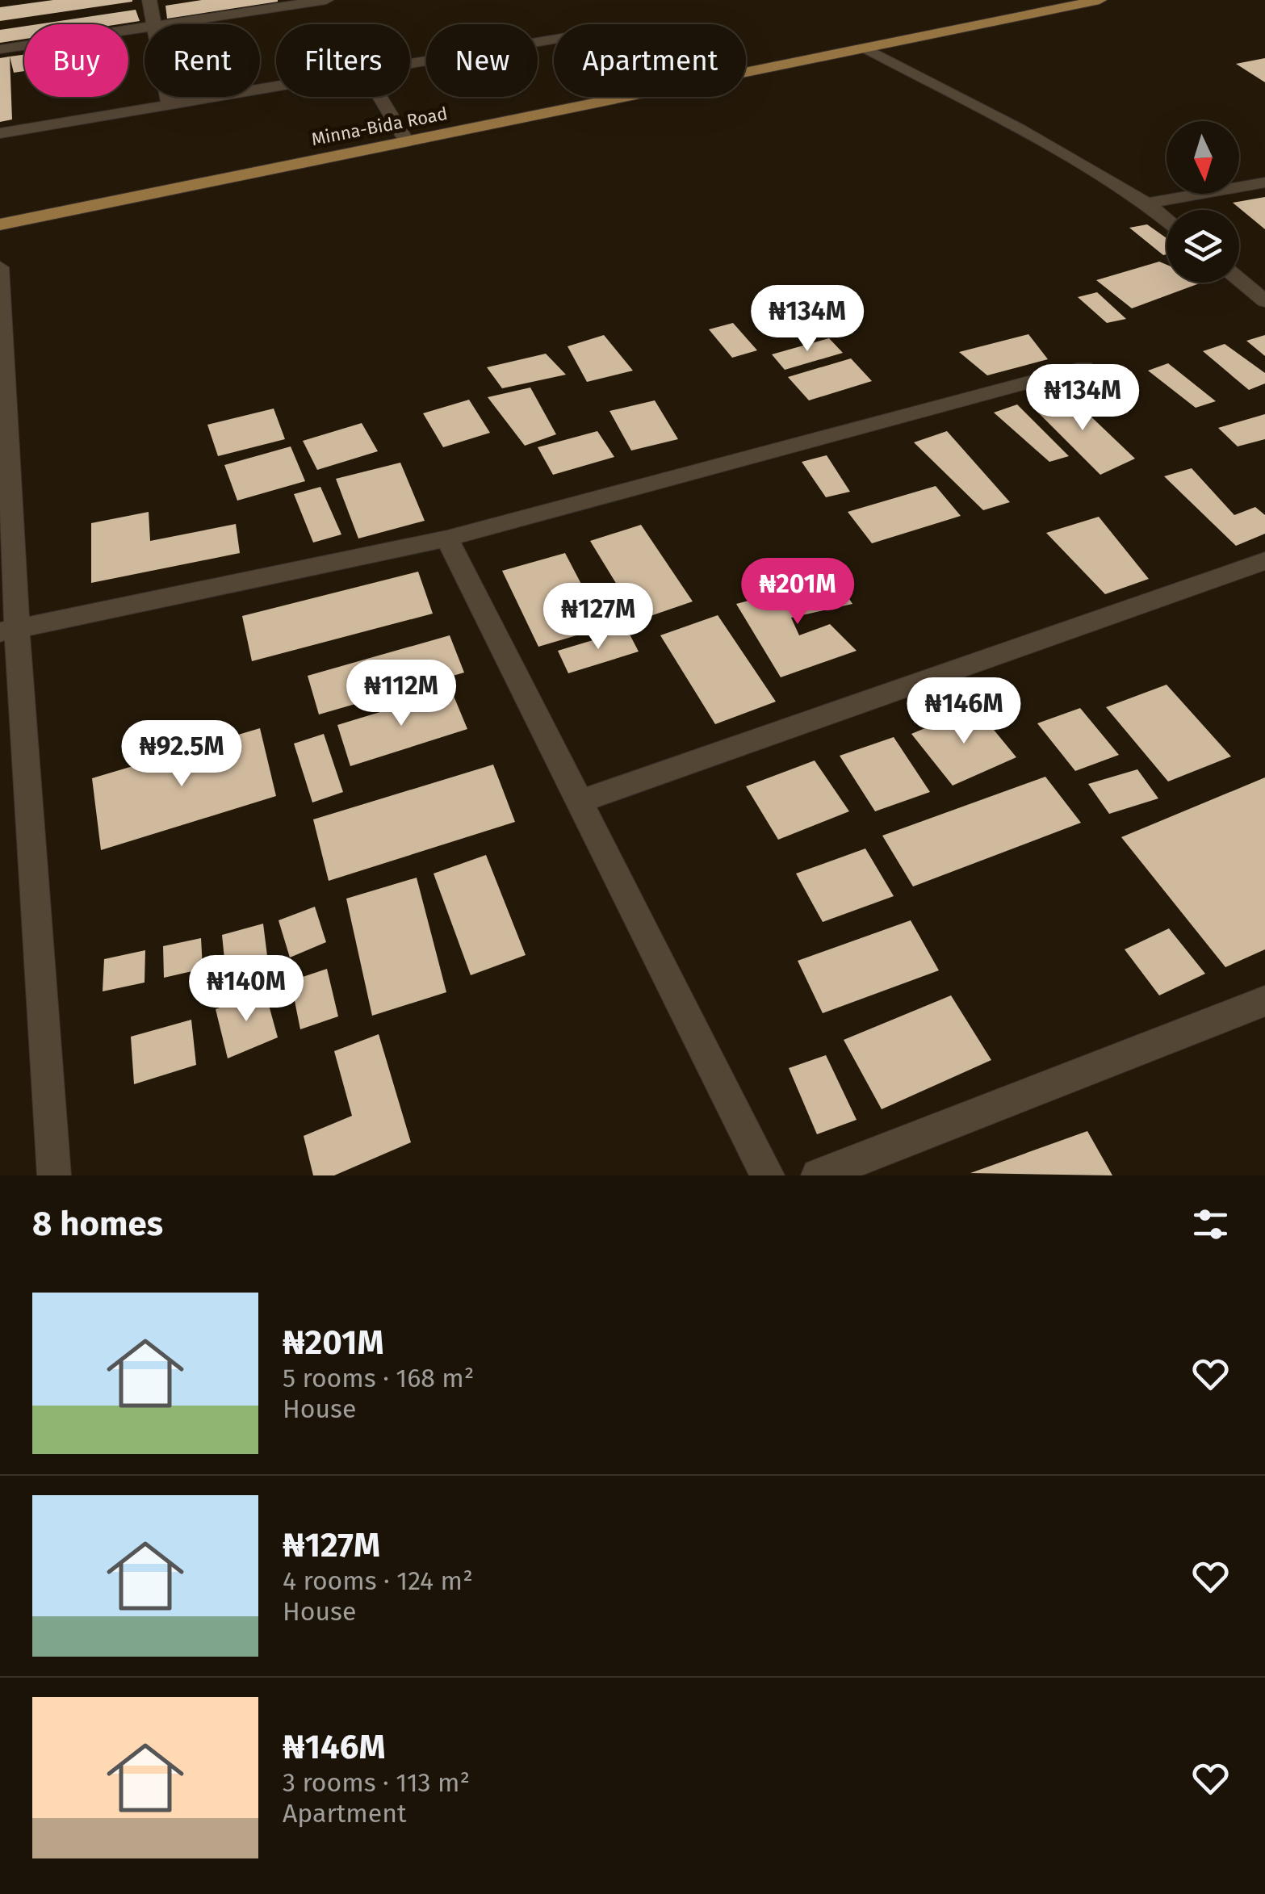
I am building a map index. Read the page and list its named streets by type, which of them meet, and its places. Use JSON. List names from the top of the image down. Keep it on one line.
{"streets":{"main road":["Minna-Bida Road"]},"north":"bottom","page":{"chip":["Buy","Rent","Filters","New","Apartment"],"price":["₦134M","₦134M","₦201M","₦127M","₦112M","₦146M","₦92.5M","₦140M"],"heading":"8 homes","list":[{"name":"₦201M","note":"5 rooms · 168 m² · House"},{"name":"₦127M","note":"4 rooms · 124 m² · House"},{"name":"₦146M","note":"3 rooms · 113 m² · Apartment"}]}}
